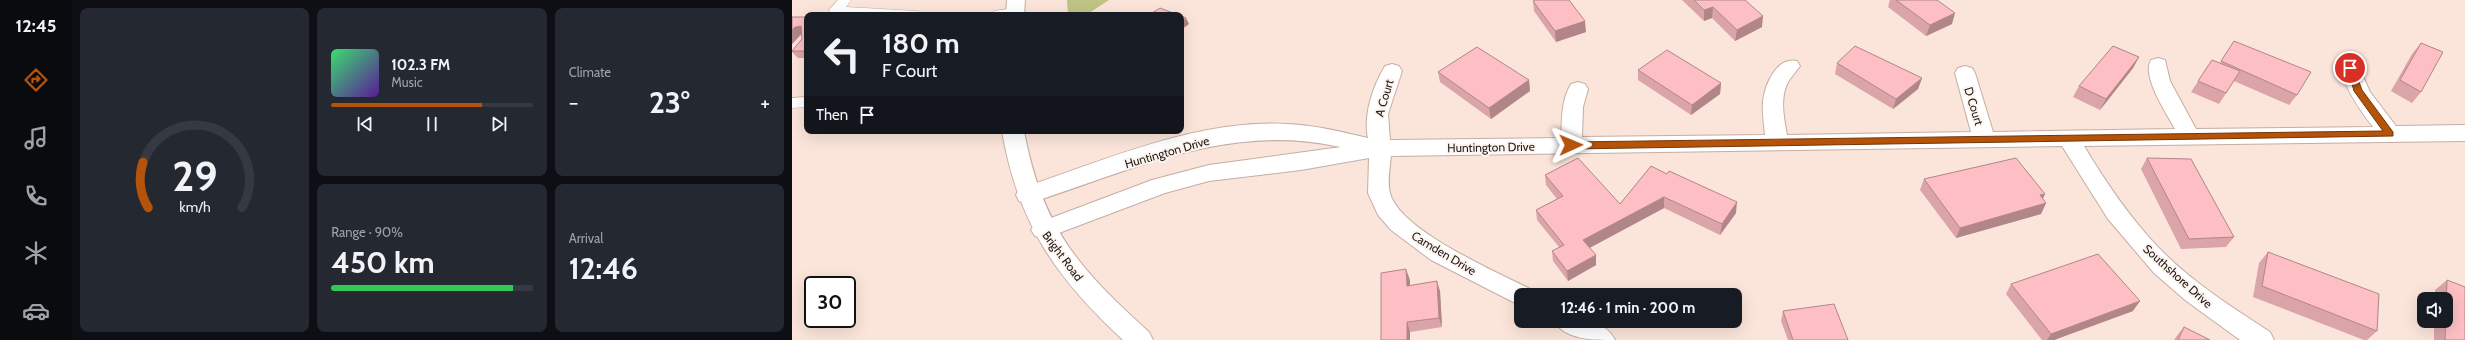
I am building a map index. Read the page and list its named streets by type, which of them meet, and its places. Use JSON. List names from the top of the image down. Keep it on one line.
{"streets":{"street":["A Court","D Court","Huntington Drive","Camden Drive","Bright Road","Southshore Drive"]},"crossings":[["A Court","Huntington Drive"],["A Court","Camden Drive"],["D Court","Huntington Drive"],["Huntington Drive","Camden Drive"],["Huntington Drive","Bright Road"],["Huntington Drive","Southshore Drive"]],"page":{"tabs":"12:45","tile":["Climate",["Range · 90%","450 km"],["Arrival","12:46"]],"turn":["180 m","F Court"],"song":["102.3 FM","Music"],"heat":["−","23°","+"],"then":"Then","limit":"30","trip":"12:46 · 1 min · 200 m","gauge":["29","km/h"]}}
